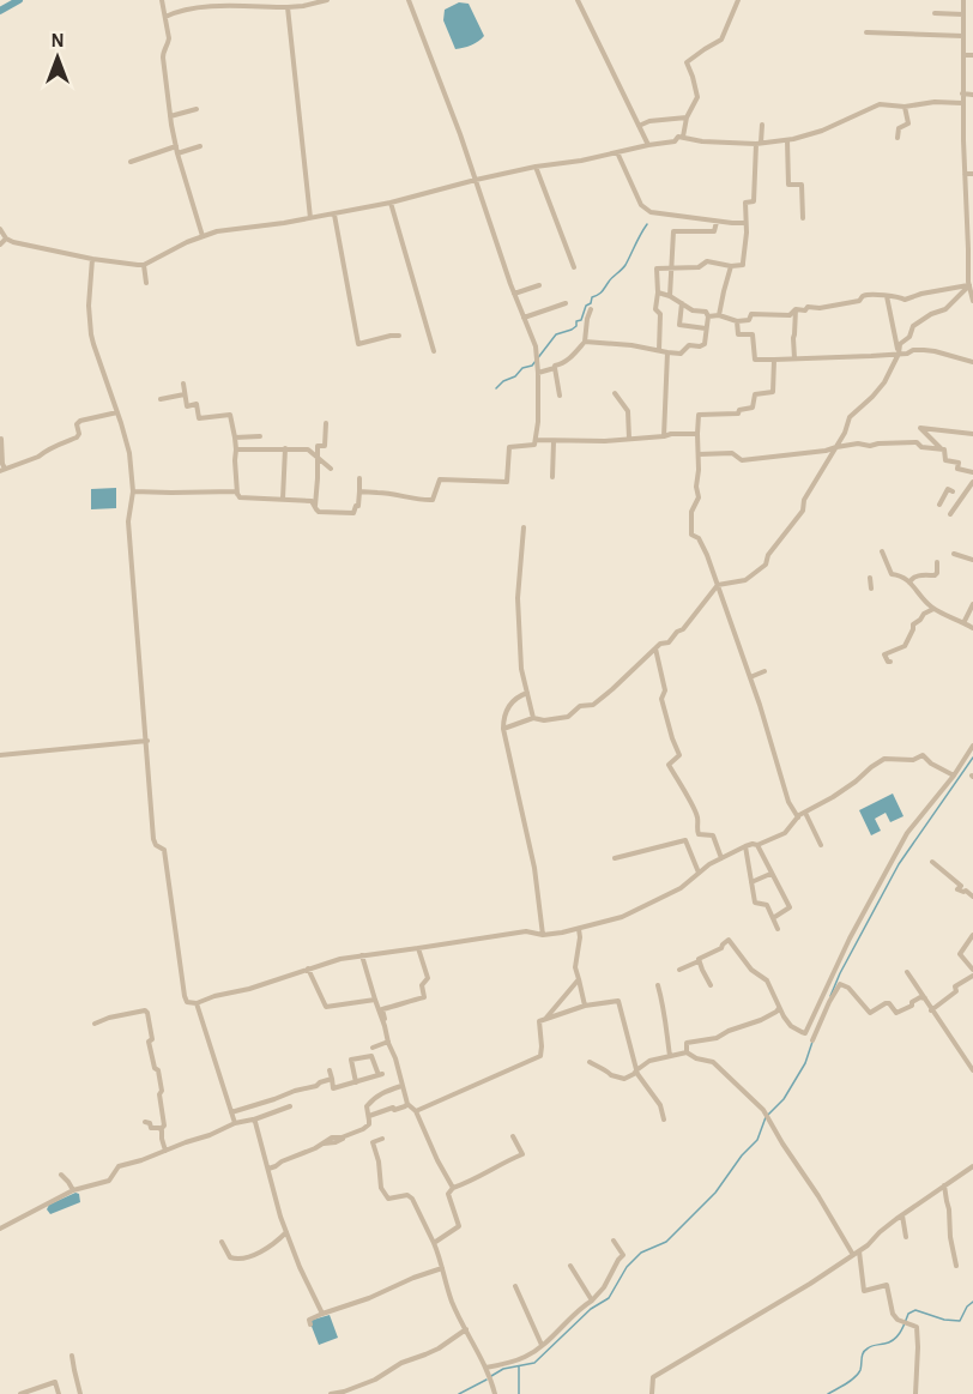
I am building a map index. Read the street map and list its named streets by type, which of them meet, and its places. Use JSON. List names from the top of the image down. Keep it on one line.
{"north":"top"}
